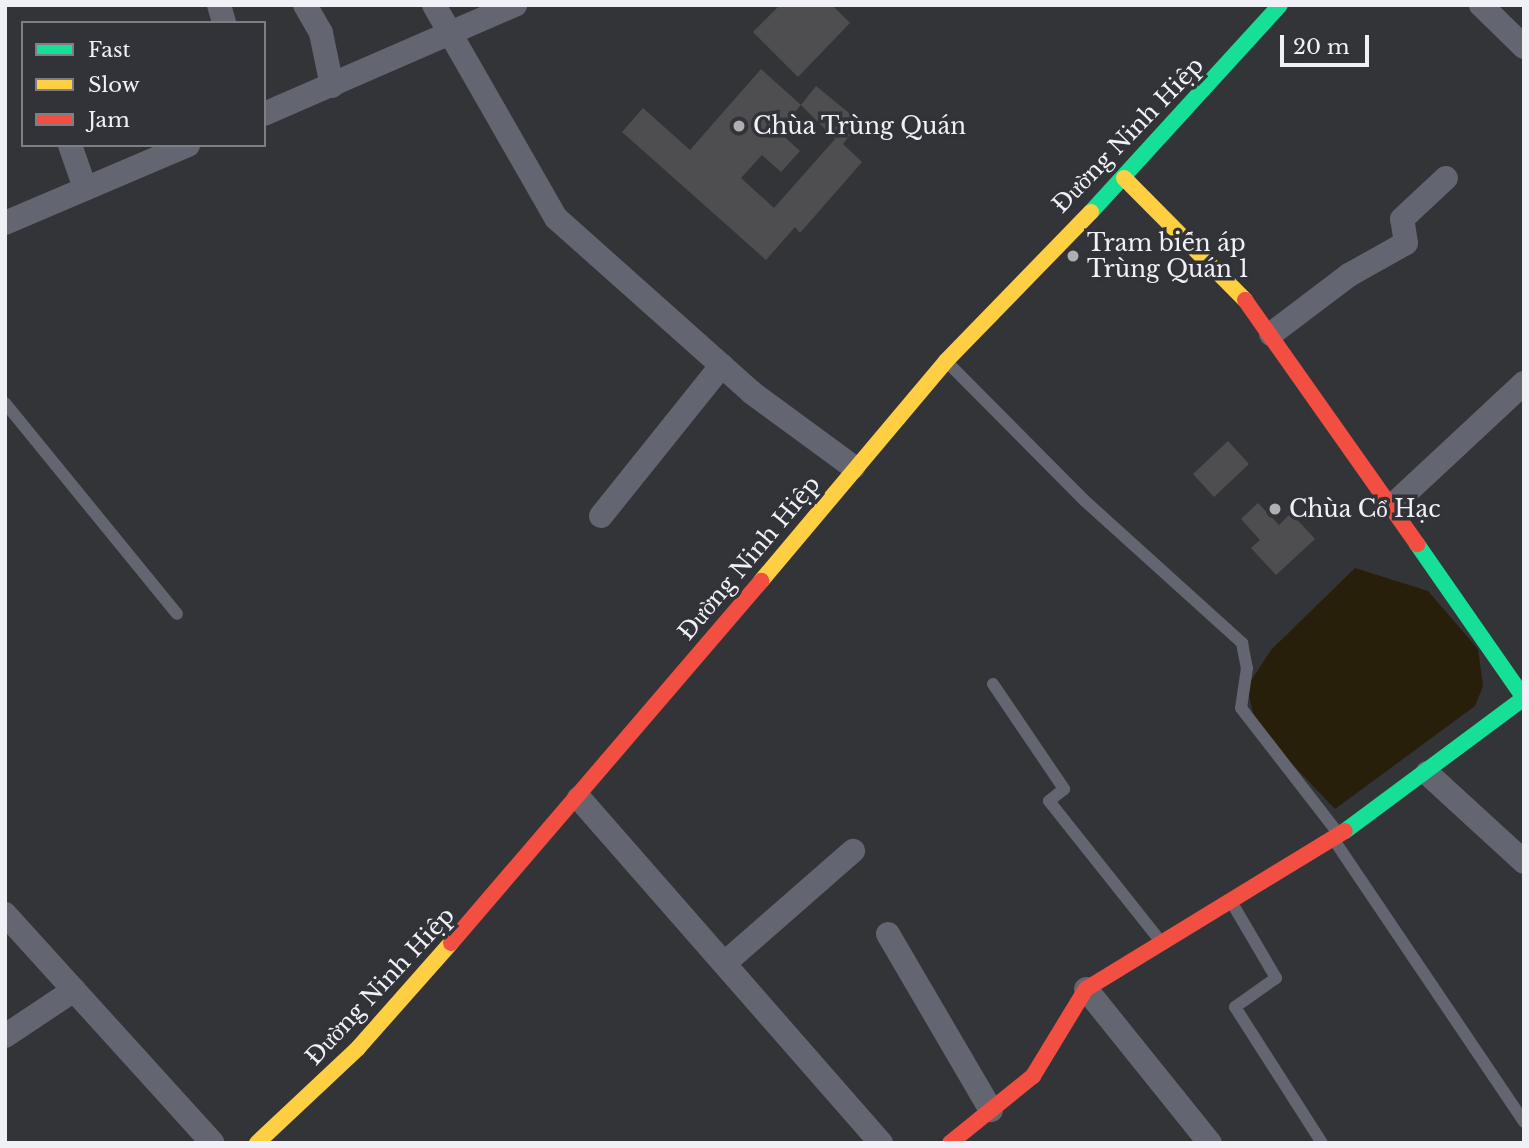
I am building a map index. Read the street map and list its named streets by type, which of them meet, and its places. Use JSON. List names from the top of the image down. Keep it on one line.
{"streets":{"main road":["Đường Ninh Hiệp"]},"places":["Chùa Trùng Quán","Trạm biến áp Trùng Quán 1","Chùa Cổ Hạc"],"legend":["Fast","Slow","Jam"],"scale_bar":"20 m"}
